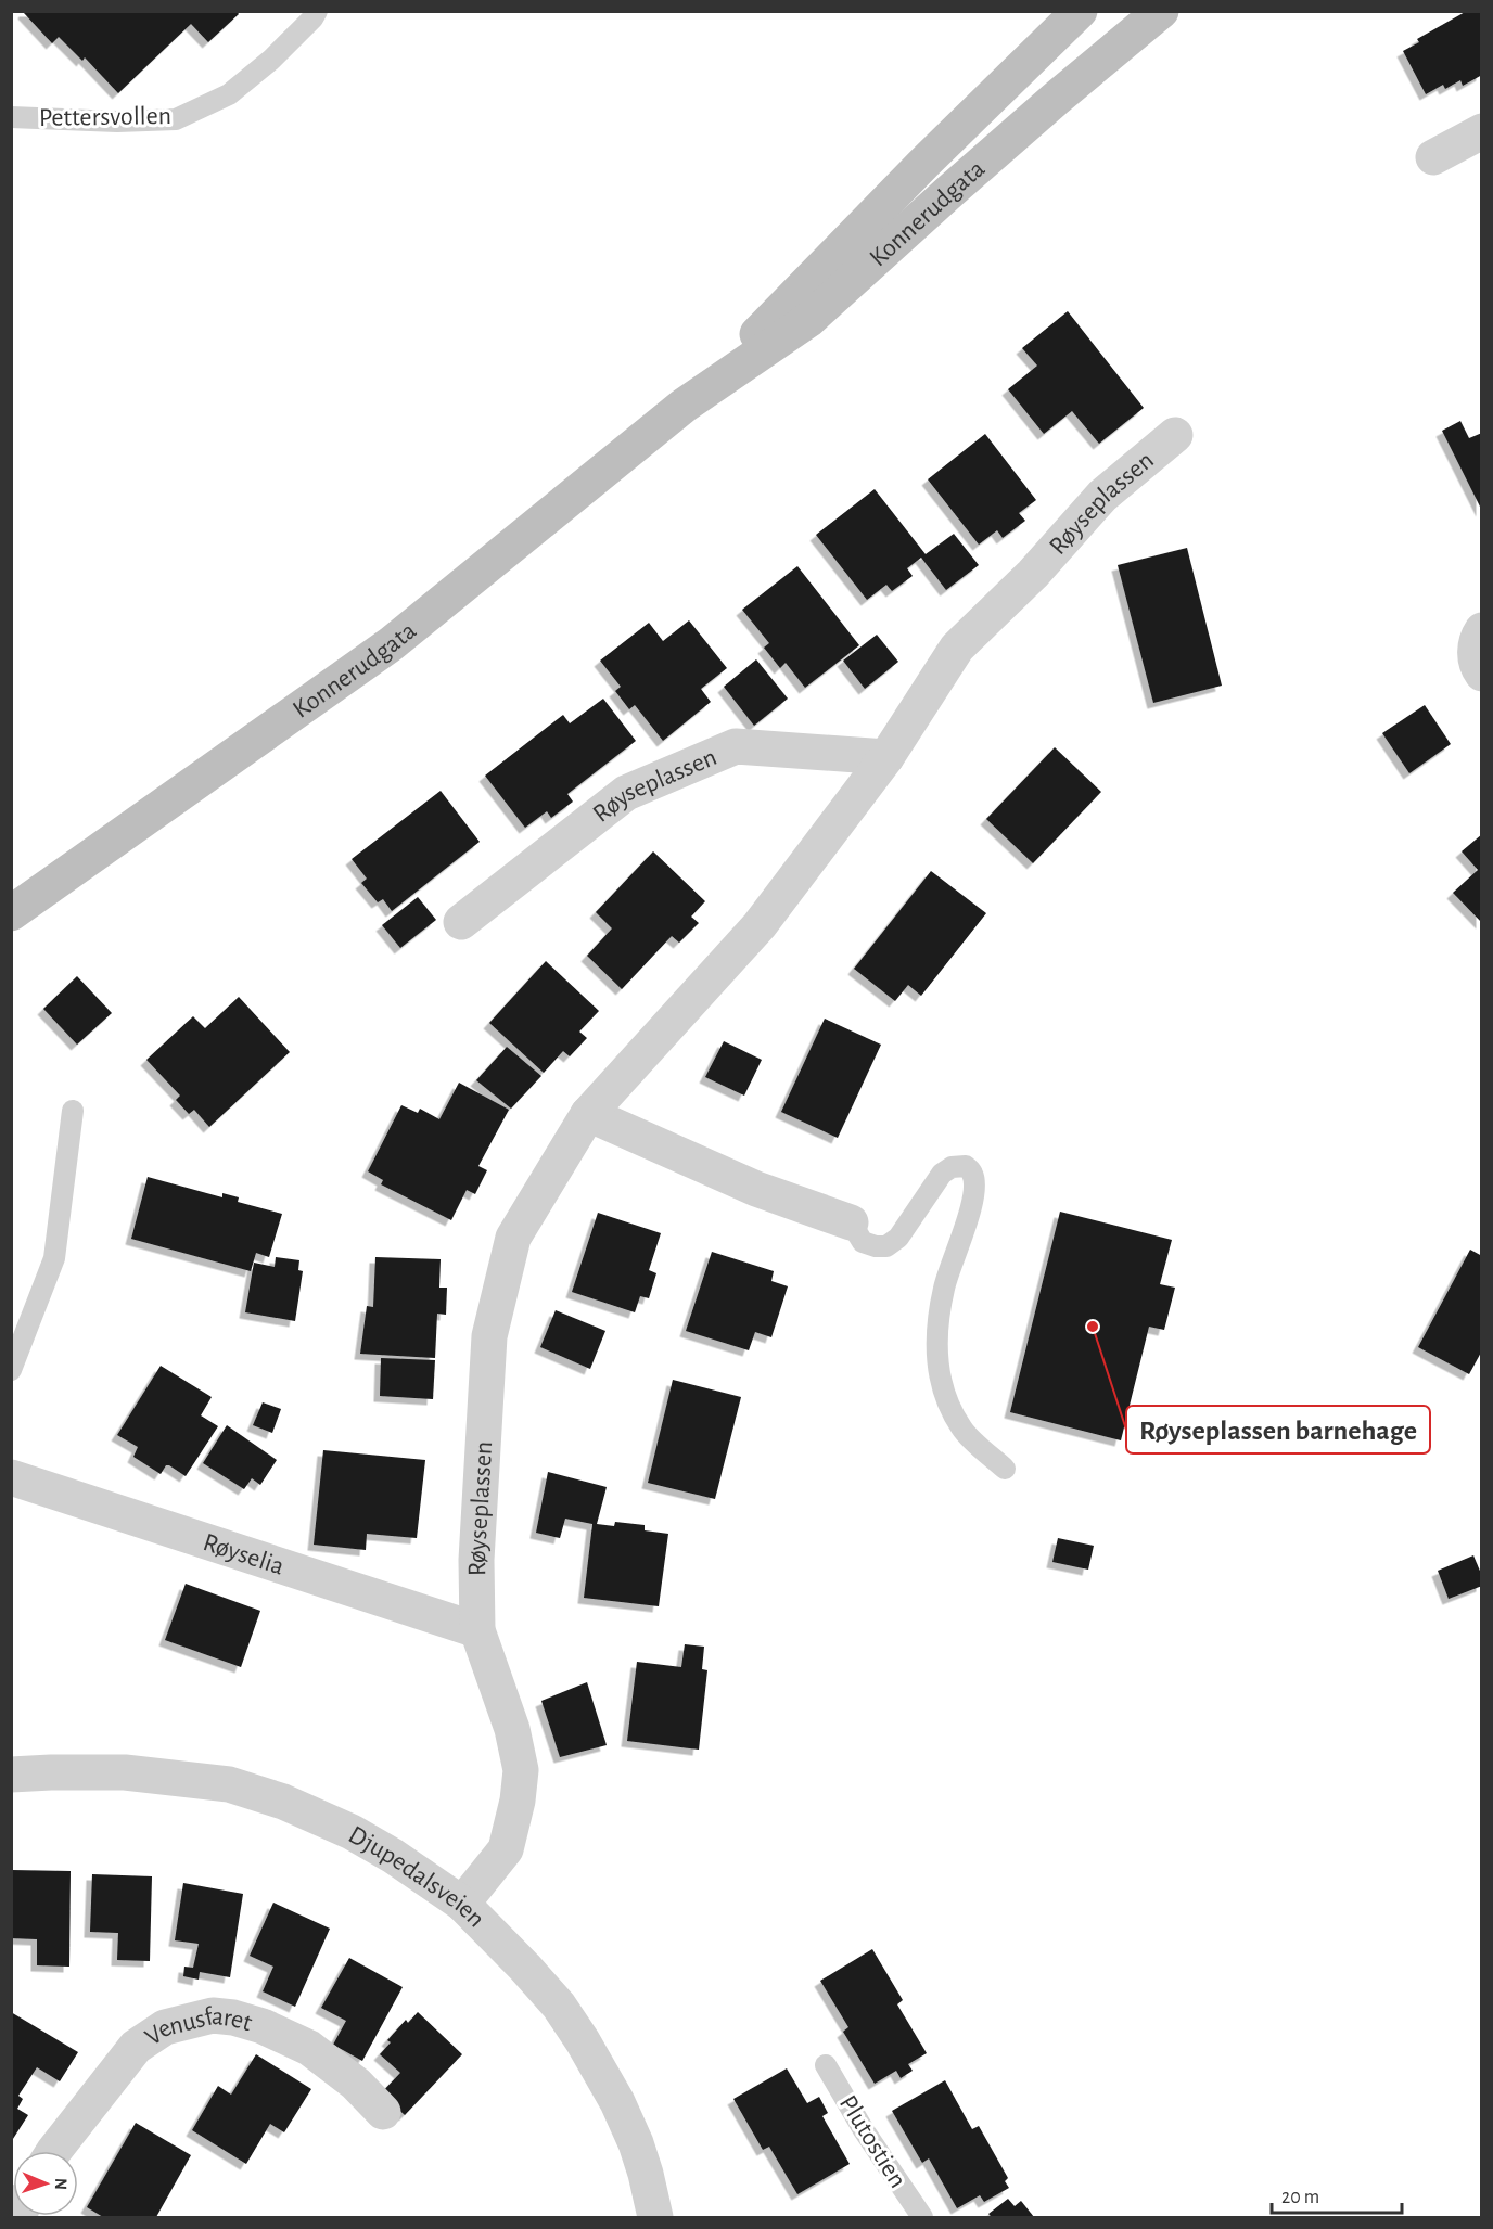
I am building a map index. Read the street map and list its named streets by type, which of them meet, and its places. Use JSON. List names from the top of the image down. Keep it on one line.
{"streets":{"main road":["Konnerudgata"],"street":["Røyseplassen","Røyselia","Djupedalsveien","Venusfaret"],"lane":["Pettersvollen","Plutostien"]},"crossings":[["Røyseplassen","Røyselia"],["Røyseplassen","Djupedalsveien"]],"places":["Røyseplassen barnehage"],"scale_bar":"20 m","north":"right"}
